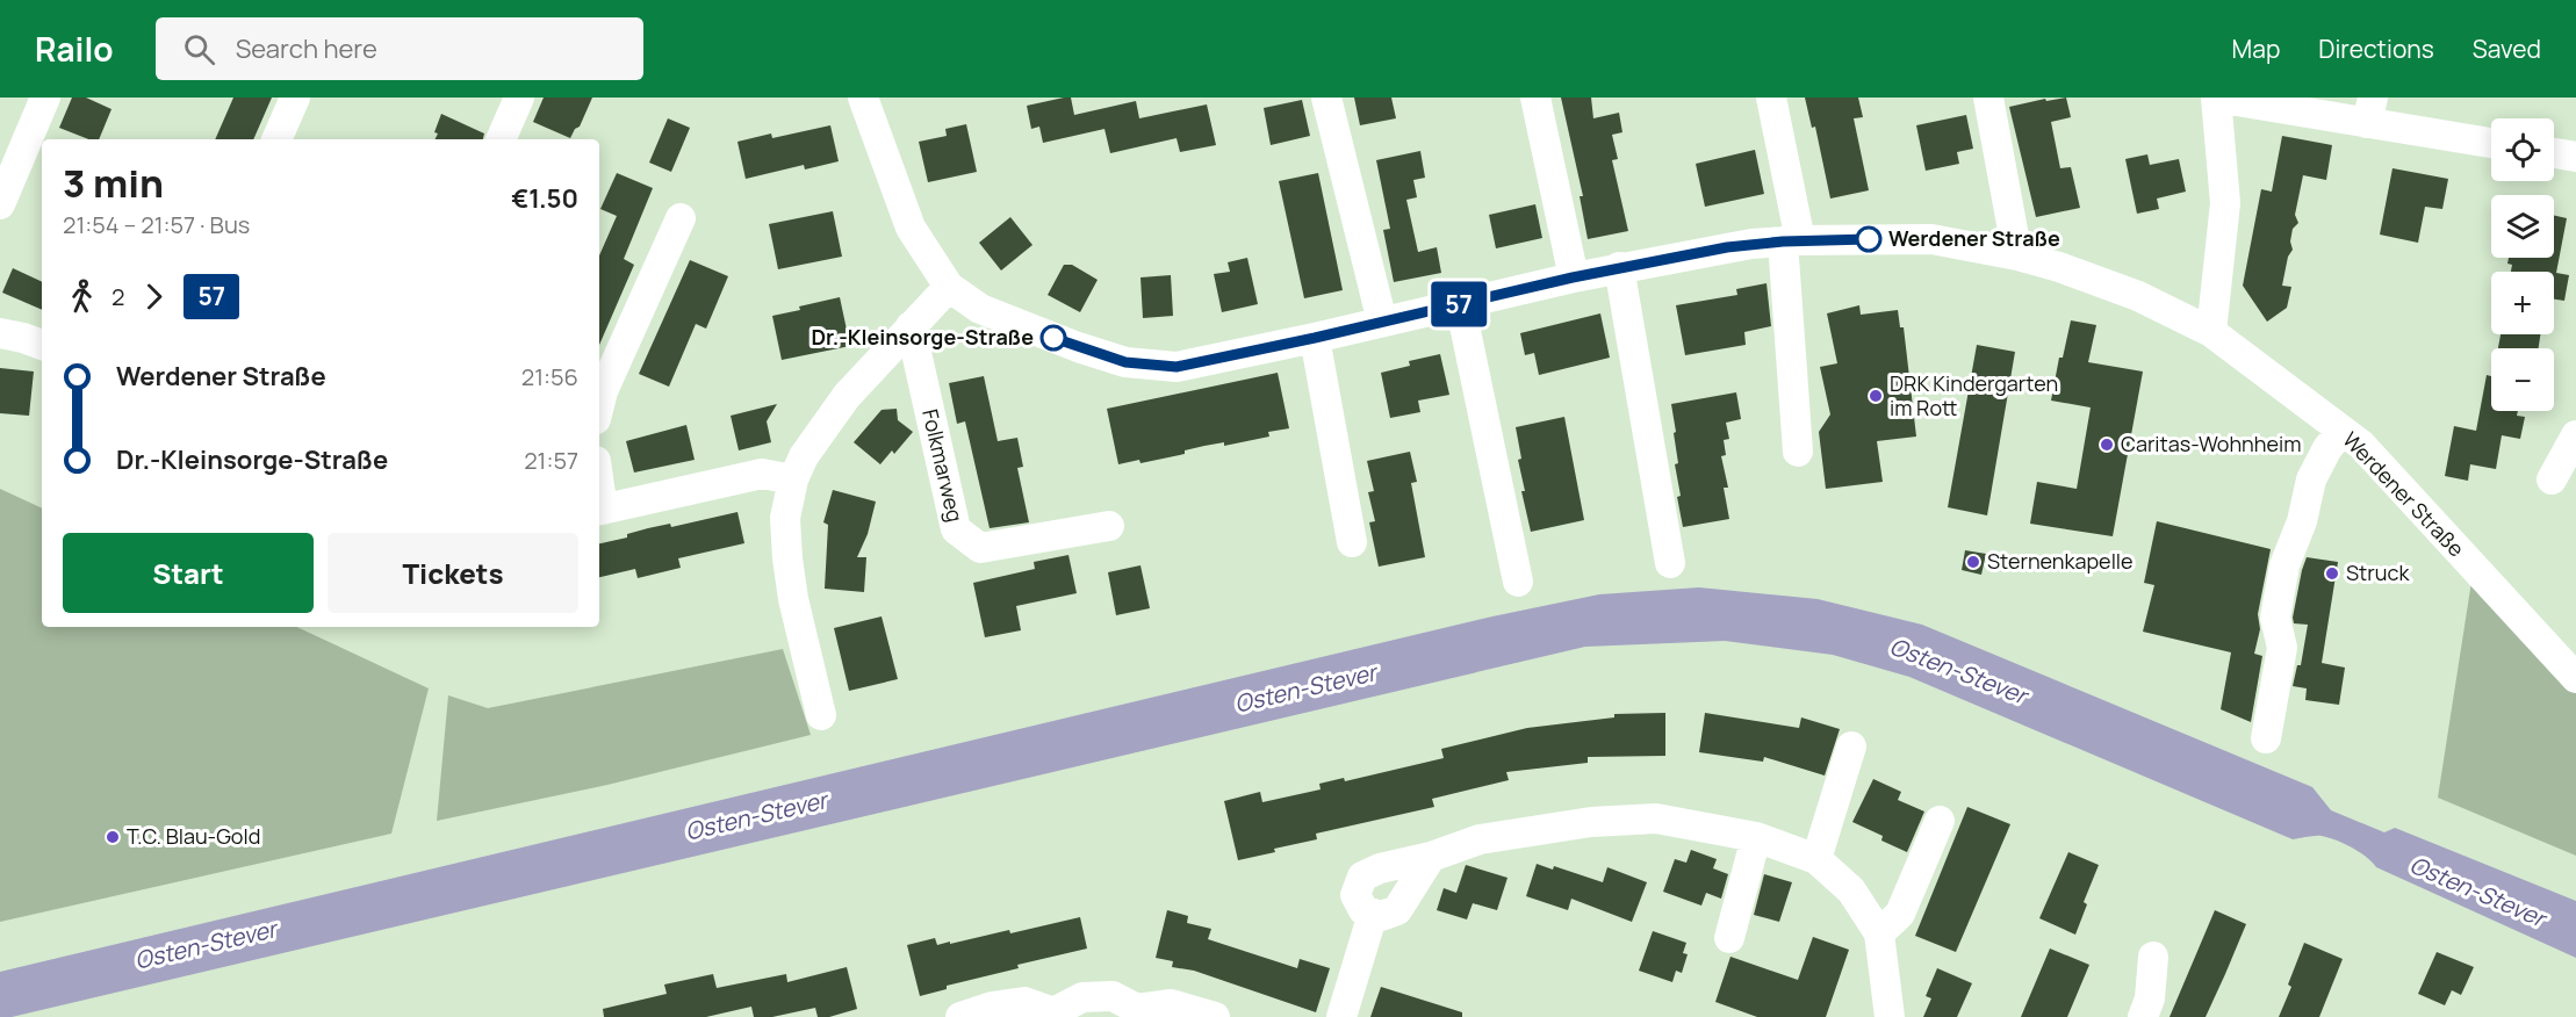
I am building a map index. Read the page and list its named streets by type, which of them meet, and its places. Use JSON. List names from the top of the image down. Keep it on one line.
{"streets":{"street":["Folkmarweg","Werdener Straße"]},"water":["Osten-Stever"],"places":["Werdener Straße","Dr.-Kleinsorge-Straße","DRK Kindergarten im Rott","Caritas-Wohnheim","Sternenkapelle","Struck","T.C. Blau-Gold"],"lines":["bus line 57"],"page":{"header":"Railo","search":"Search here","nav":["Map","Directions","Saved"],"on_map":"57","map_buttons":["+","−"],"heading":["3 min","21:54 – 21:57 · Bus","€1.50"],"legs":["2","57"],"list":[{"name":"Werdener Straße","value":"21:56"},{"name":"Dr.-Kleinsorge-Straße","value":"21:57"}],"buttons":["Start","Tickets"]}}
